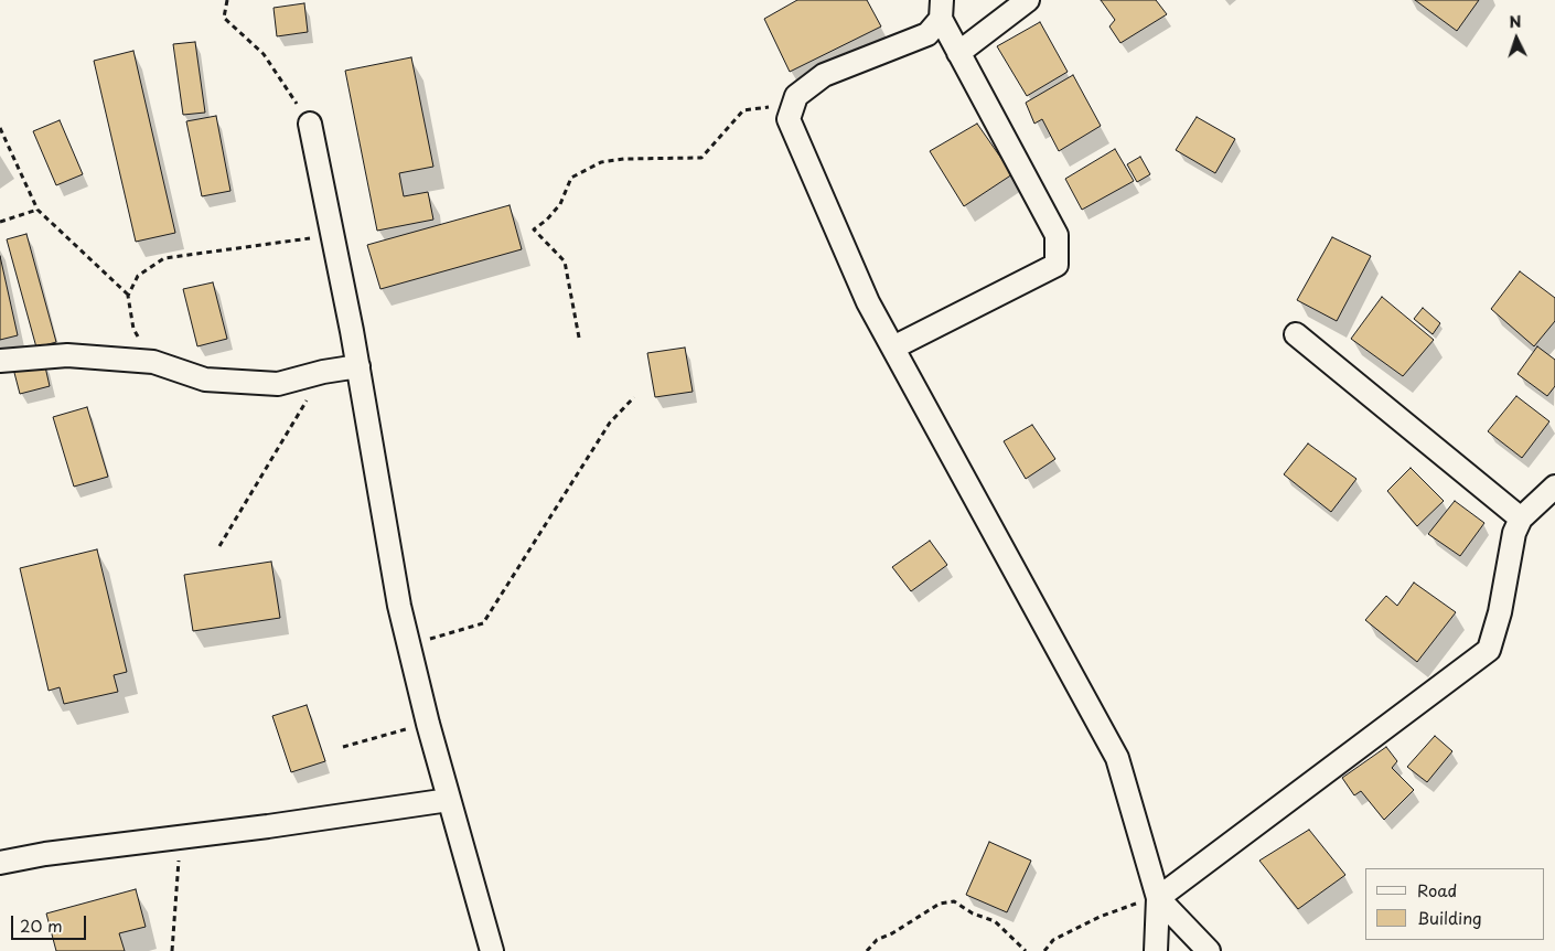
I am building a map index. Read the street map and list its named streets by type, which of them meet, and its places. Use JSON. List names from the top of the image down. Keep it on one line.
{"legend":["Road","Building"],"scale_bar":"20 m","north":"top"}
